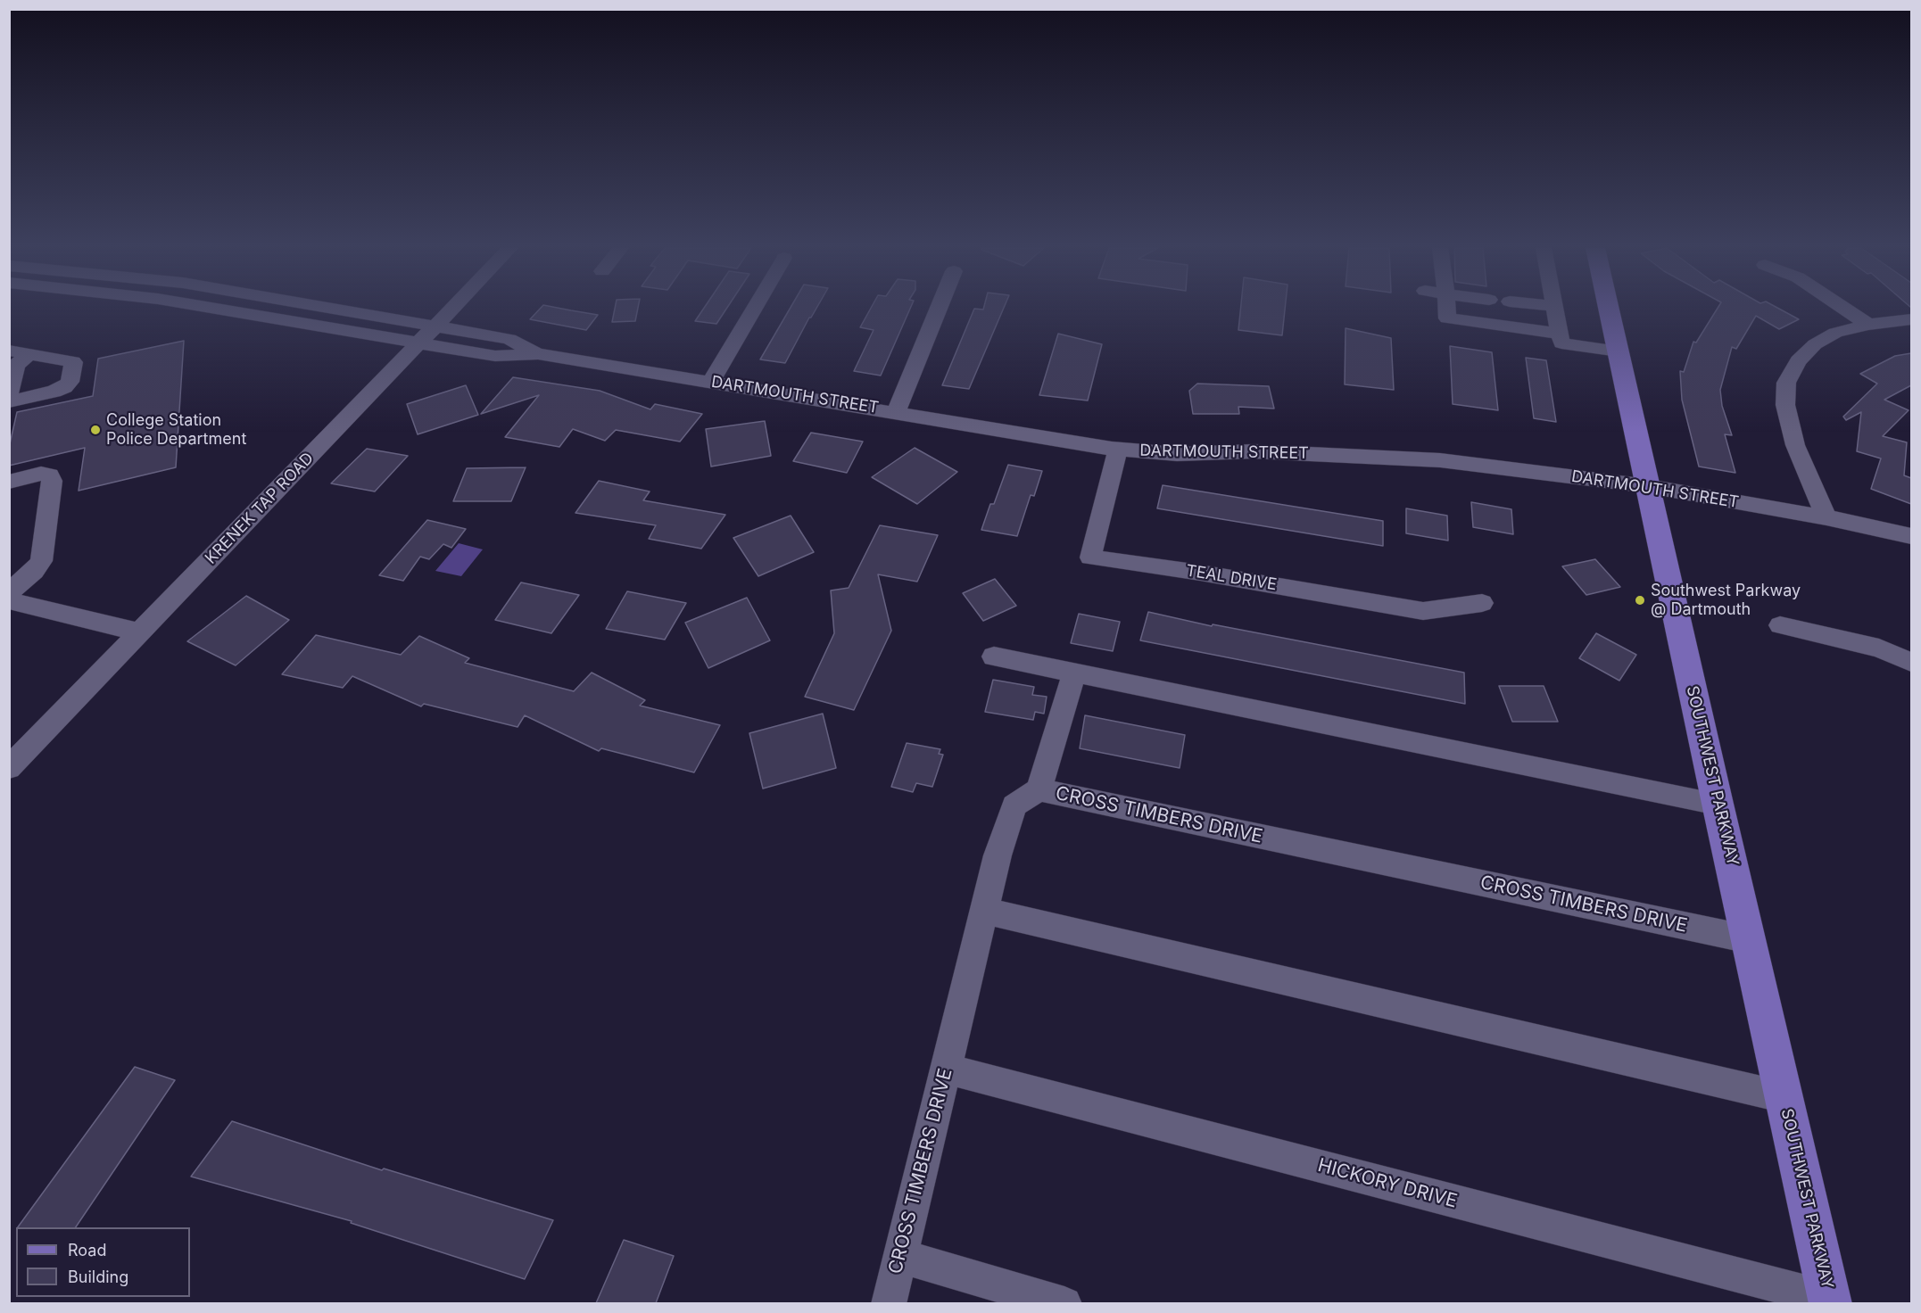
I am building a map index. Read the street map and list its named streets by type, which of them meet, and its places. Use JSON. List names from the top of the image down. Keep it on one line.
{"streets":{"main road":["SOUTHWEST PARKWAY"],"street":["DARTMOUTH STREET","KRENEK TAP ROAD","TEAL DRIVE","CROSS TIMBERS DRIVE","HICKORY DRIVE"]},"crossings":[["DARTMOUTH STREET","KRENEK TAP ROAD"],["DARTMOUTH STREET","TEAL DRIVE"],["DARTMOUTH STREET","SOUTHWEST PARKWAY"],["SOUTHWEST PARKWAY","CROSS TIMBERS DRIVE"],["SOUTHWEST PARKWAY","HICKORY DRIVE"],["CROSS TIMBERS DRIVE","HICKORY DRIVE"]],"places":["College Station Police Department","Southwest Parkway @ Dartmouth"],"legend":["Road","Building"]}
